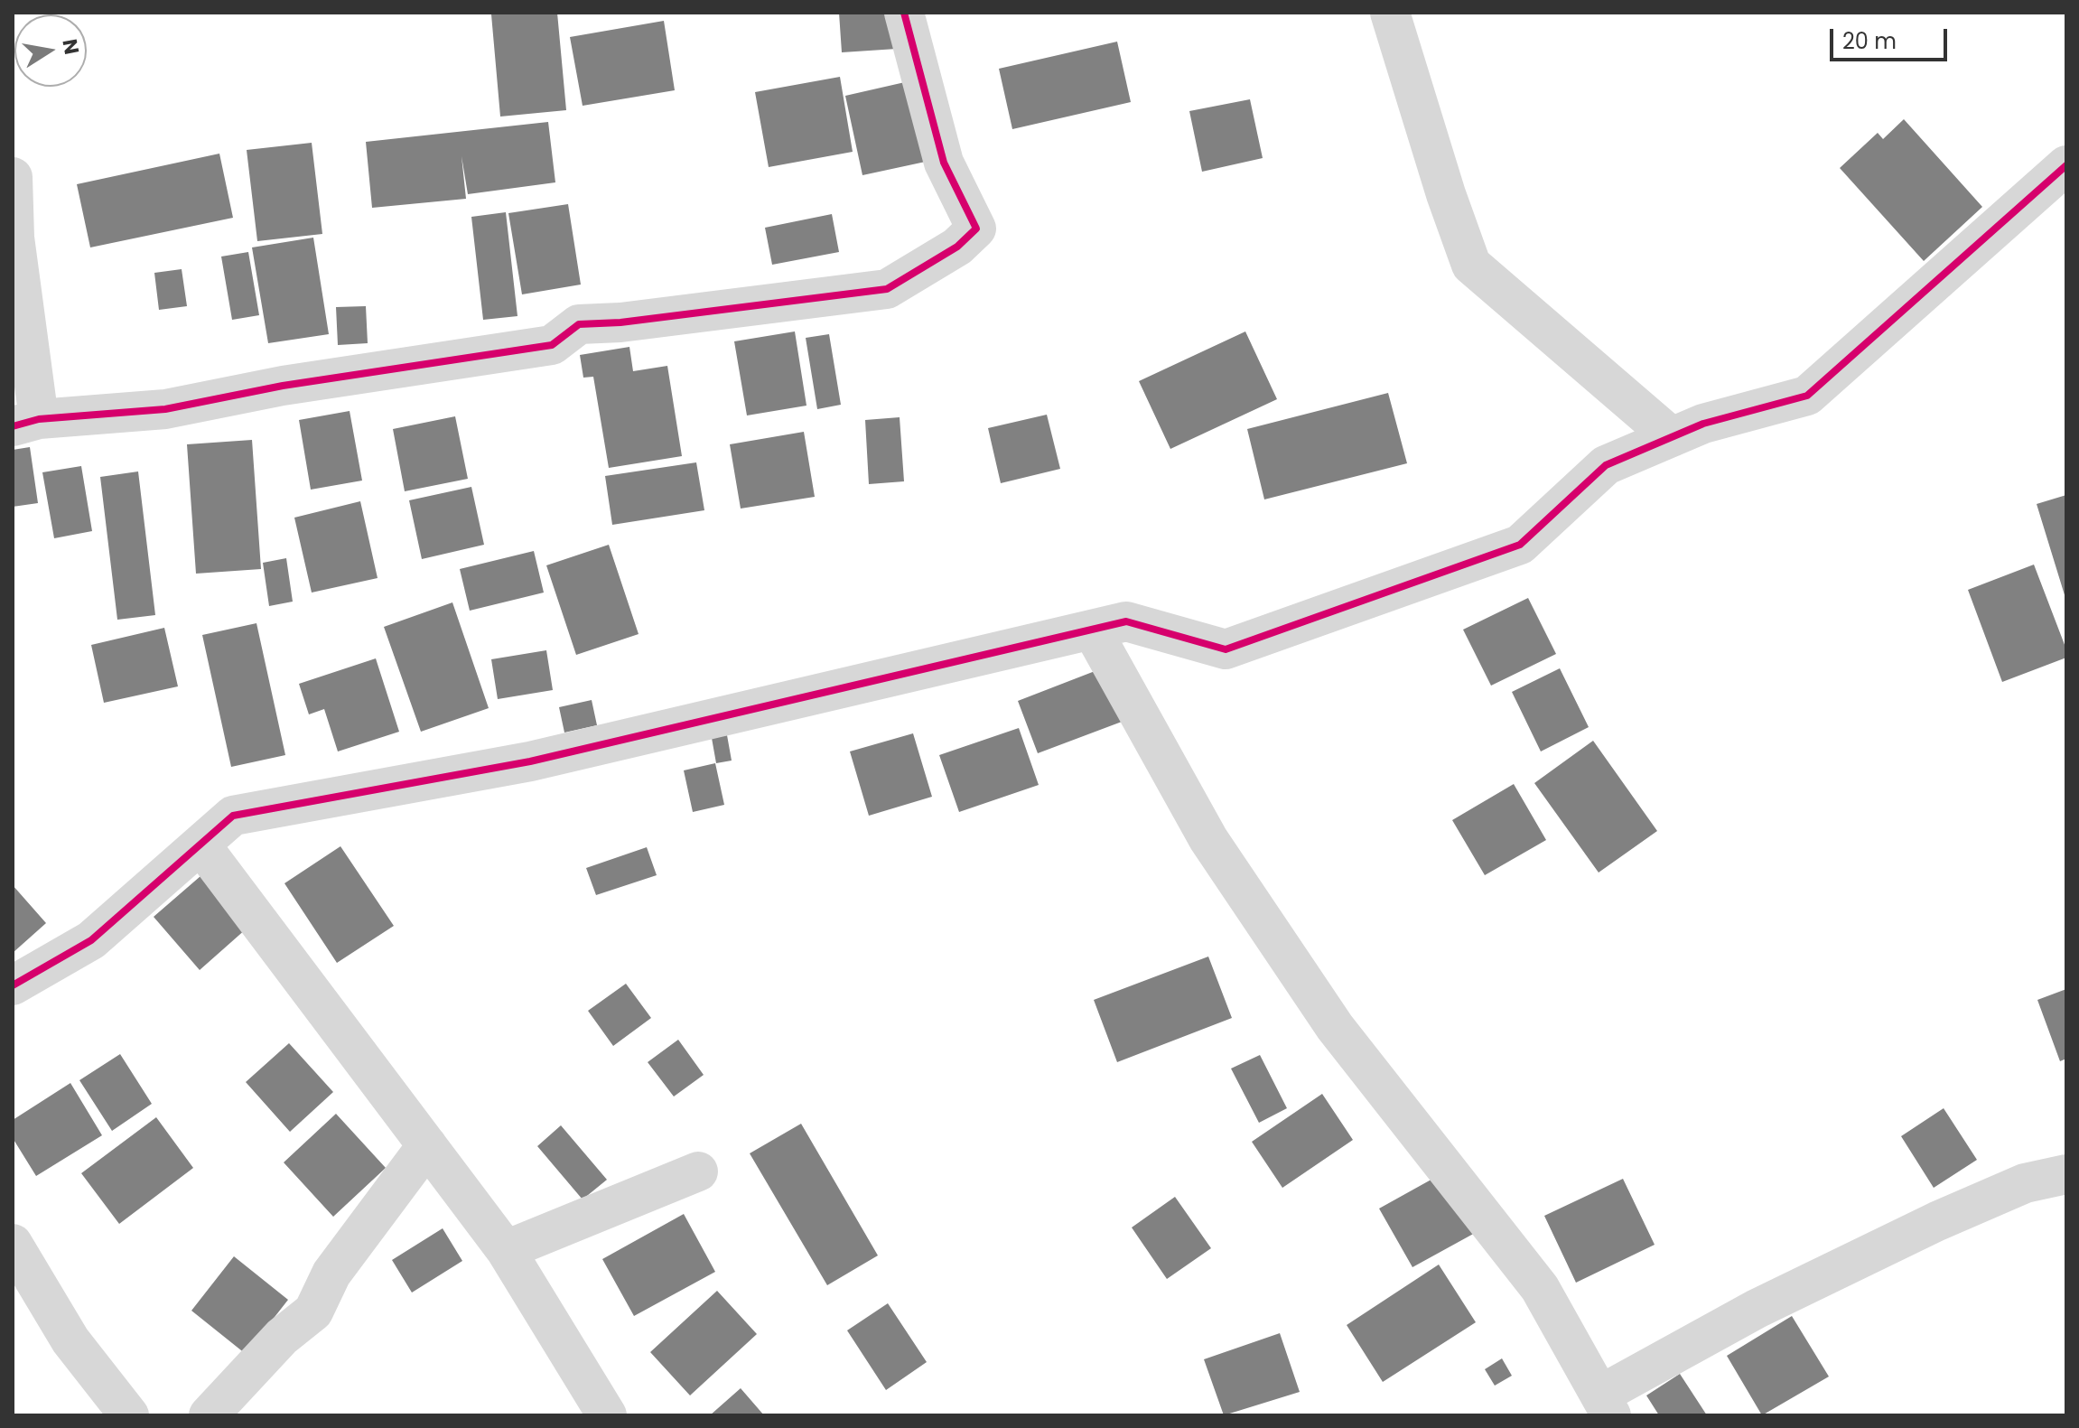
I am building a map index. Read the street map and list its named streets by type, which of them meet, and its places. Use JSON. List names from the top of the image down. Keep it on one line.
{"scale_bar":"20 m","north":"right"}
